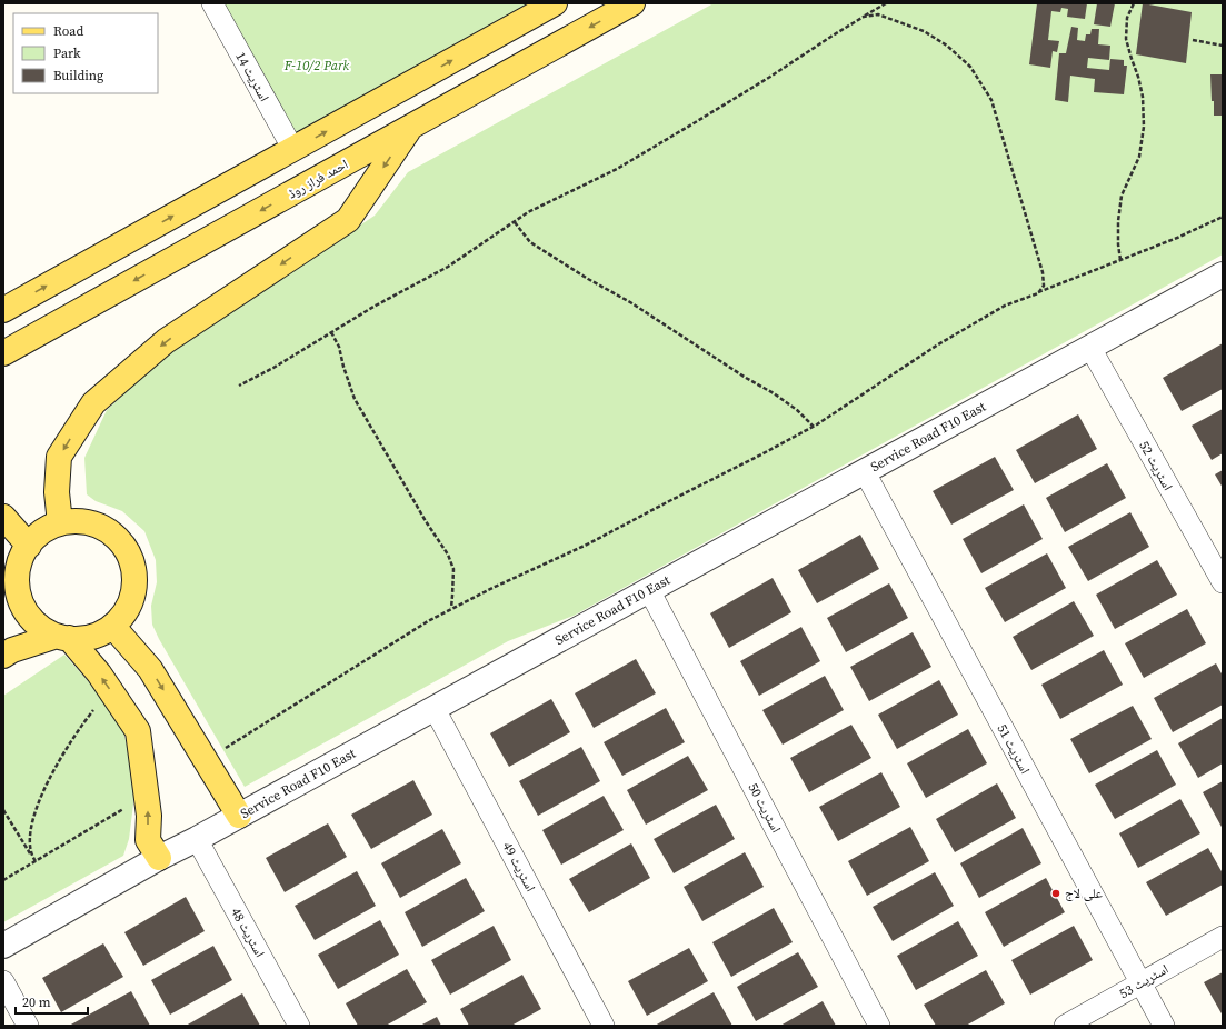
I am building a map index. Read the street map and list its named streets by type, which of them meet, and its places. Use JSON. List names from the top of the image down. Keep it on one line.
{"streets":{"main road":["احمد فراز روڈ"],"street":["اسٹریٹ 14","Service Road F10 East","اسٹریٹ 52","اسٹریٹ 51","اسٹریٹ 50","اسٹریٹ 49","اسٹریٹ 48","اسٹریٹ 53"]},"crossings":[["Service Road F10 East","اسٹریٹ 52"],["Service Road F10 East","اسٹریٹ 51"],["Service Road F10 East","اسٹریٹ 50"],["Service Road F10 East","اسٹریٹ 49"],["Service Road F10 East","اسٹریٹ 48"],["اسٹریٹ 51","اسٹریٹ 53"]],"parks":["F-10/2 Park"],"places":["علی لاج"],"legend":["Road","Park","Building"],"scale_bar":"20 m"}
